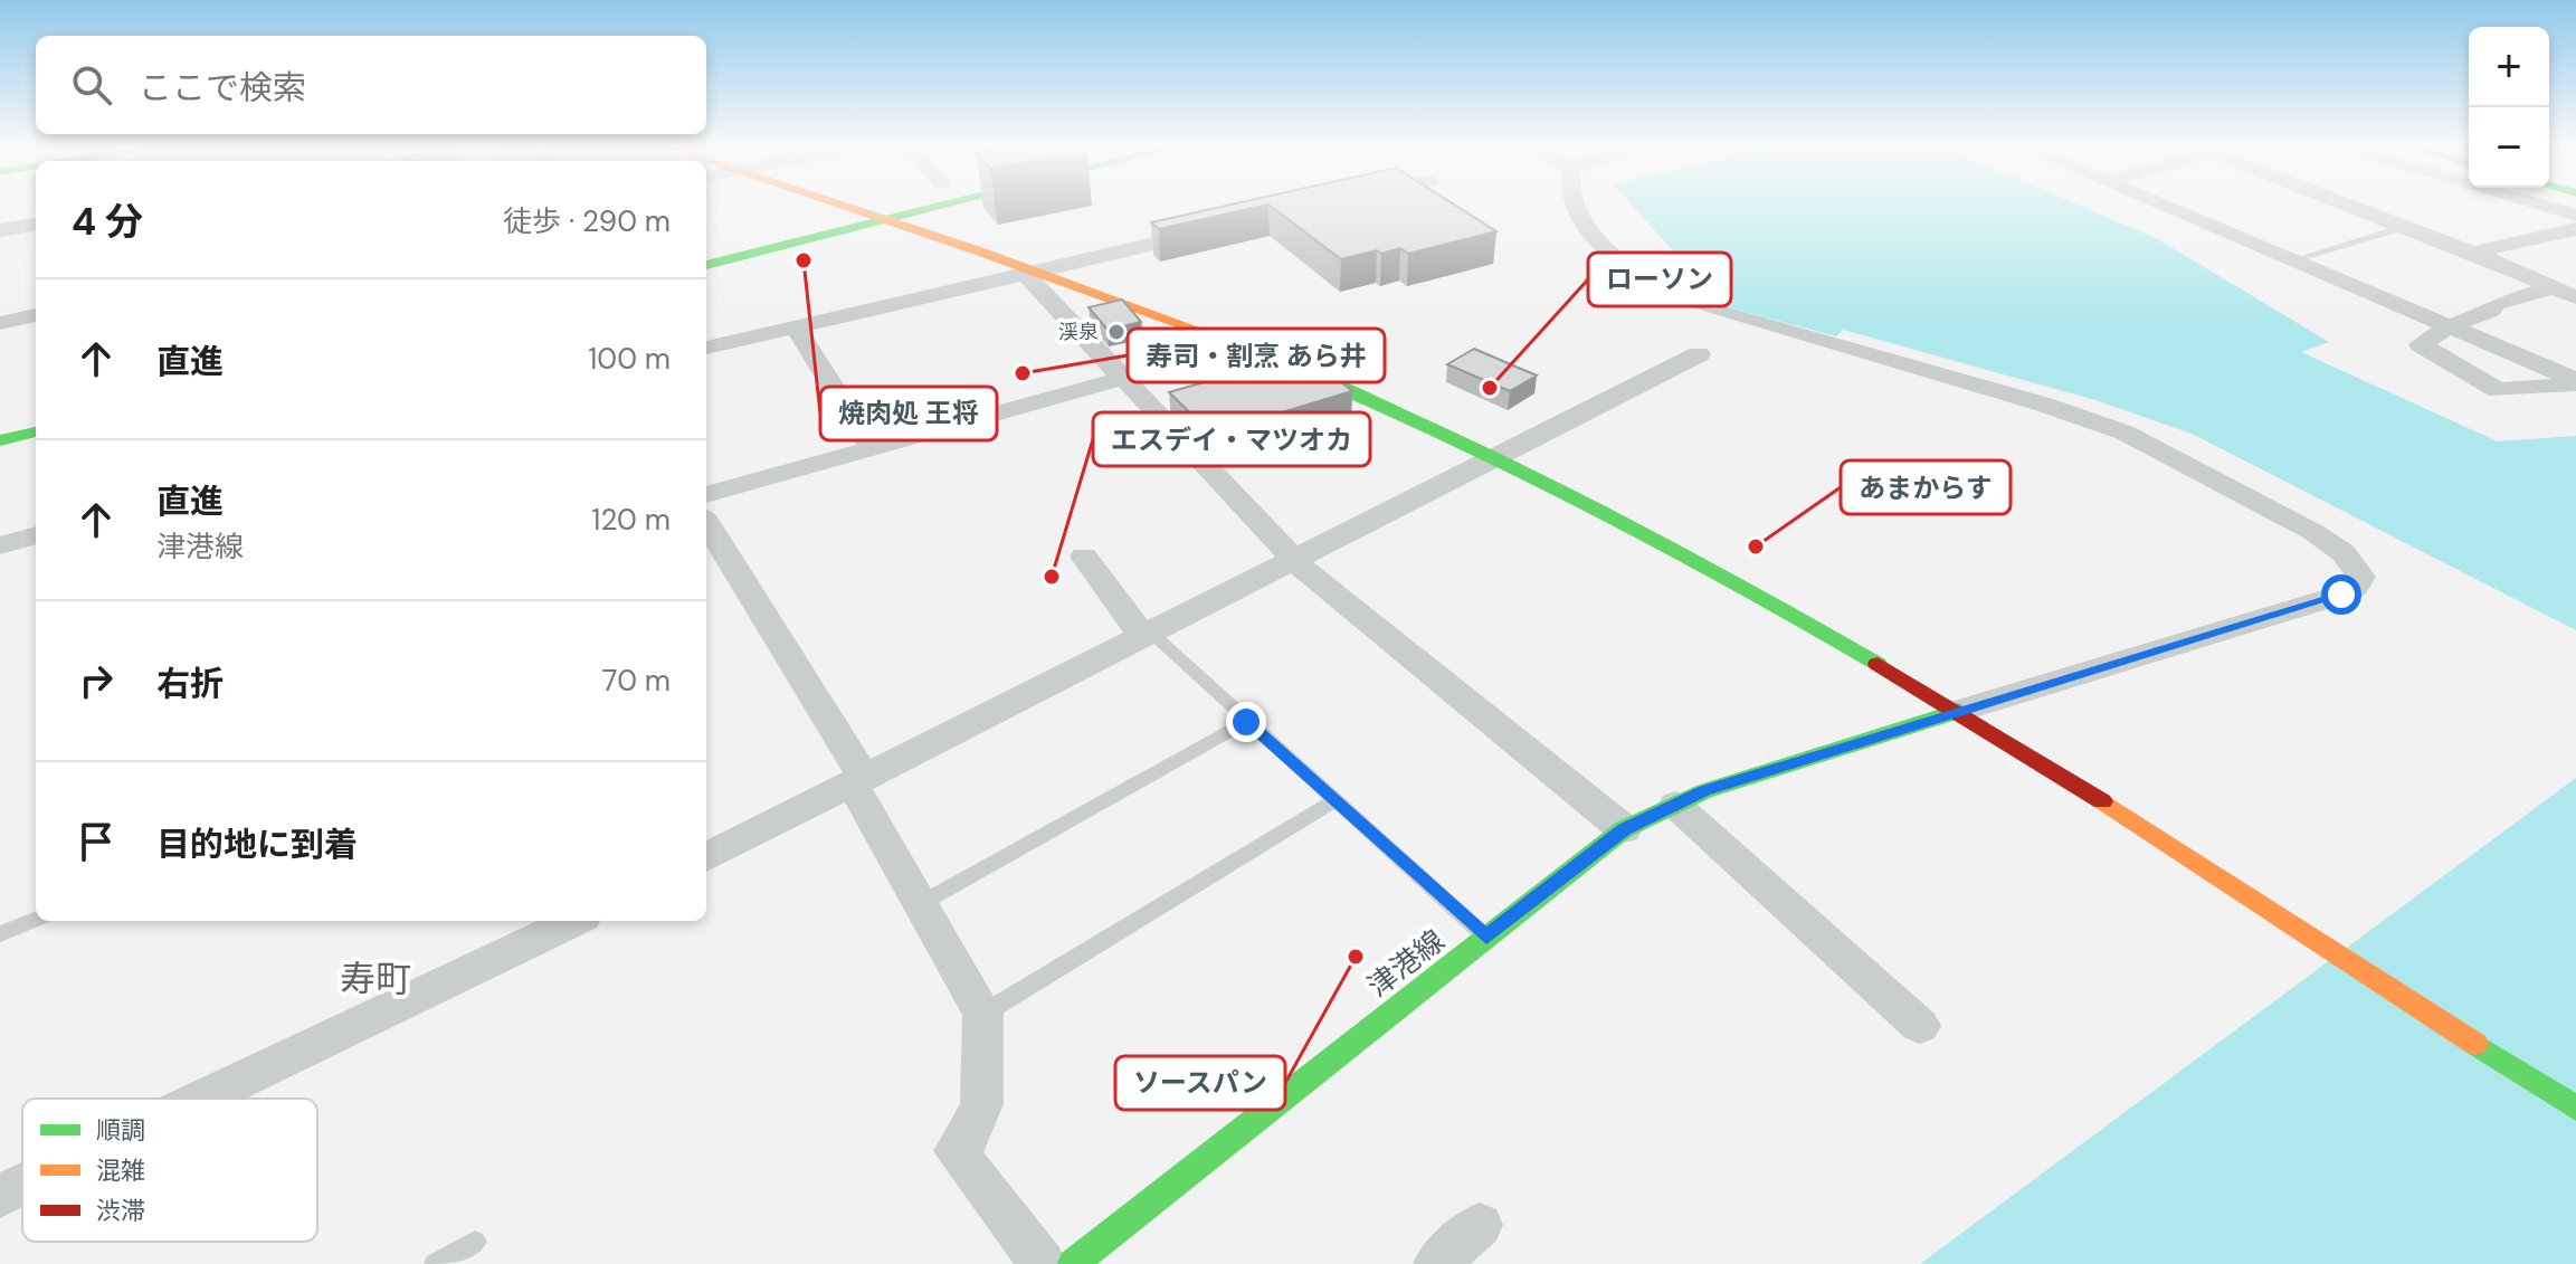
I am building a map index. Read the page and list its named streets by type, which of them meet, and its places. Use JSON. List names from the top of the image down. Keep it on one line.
{"streets":{"street":["津港線"]},"districts":["寿町"],"places":["焼肉処 王将","渓泉","寿司・割烹 あら井","ローソン","あまからす","エスデイ・マツオカ","ソースパン"],"legend":["順調","混雑","渋滞"],"page":{"map_buttons":["+","−"],"search":"ここで検索","heading":["4 分","徒歩 · 290 m"],"list":[["直進","100 m"],["直進","津港線","120 m"],["右折","70 m"],"目的地に到着"]}}
